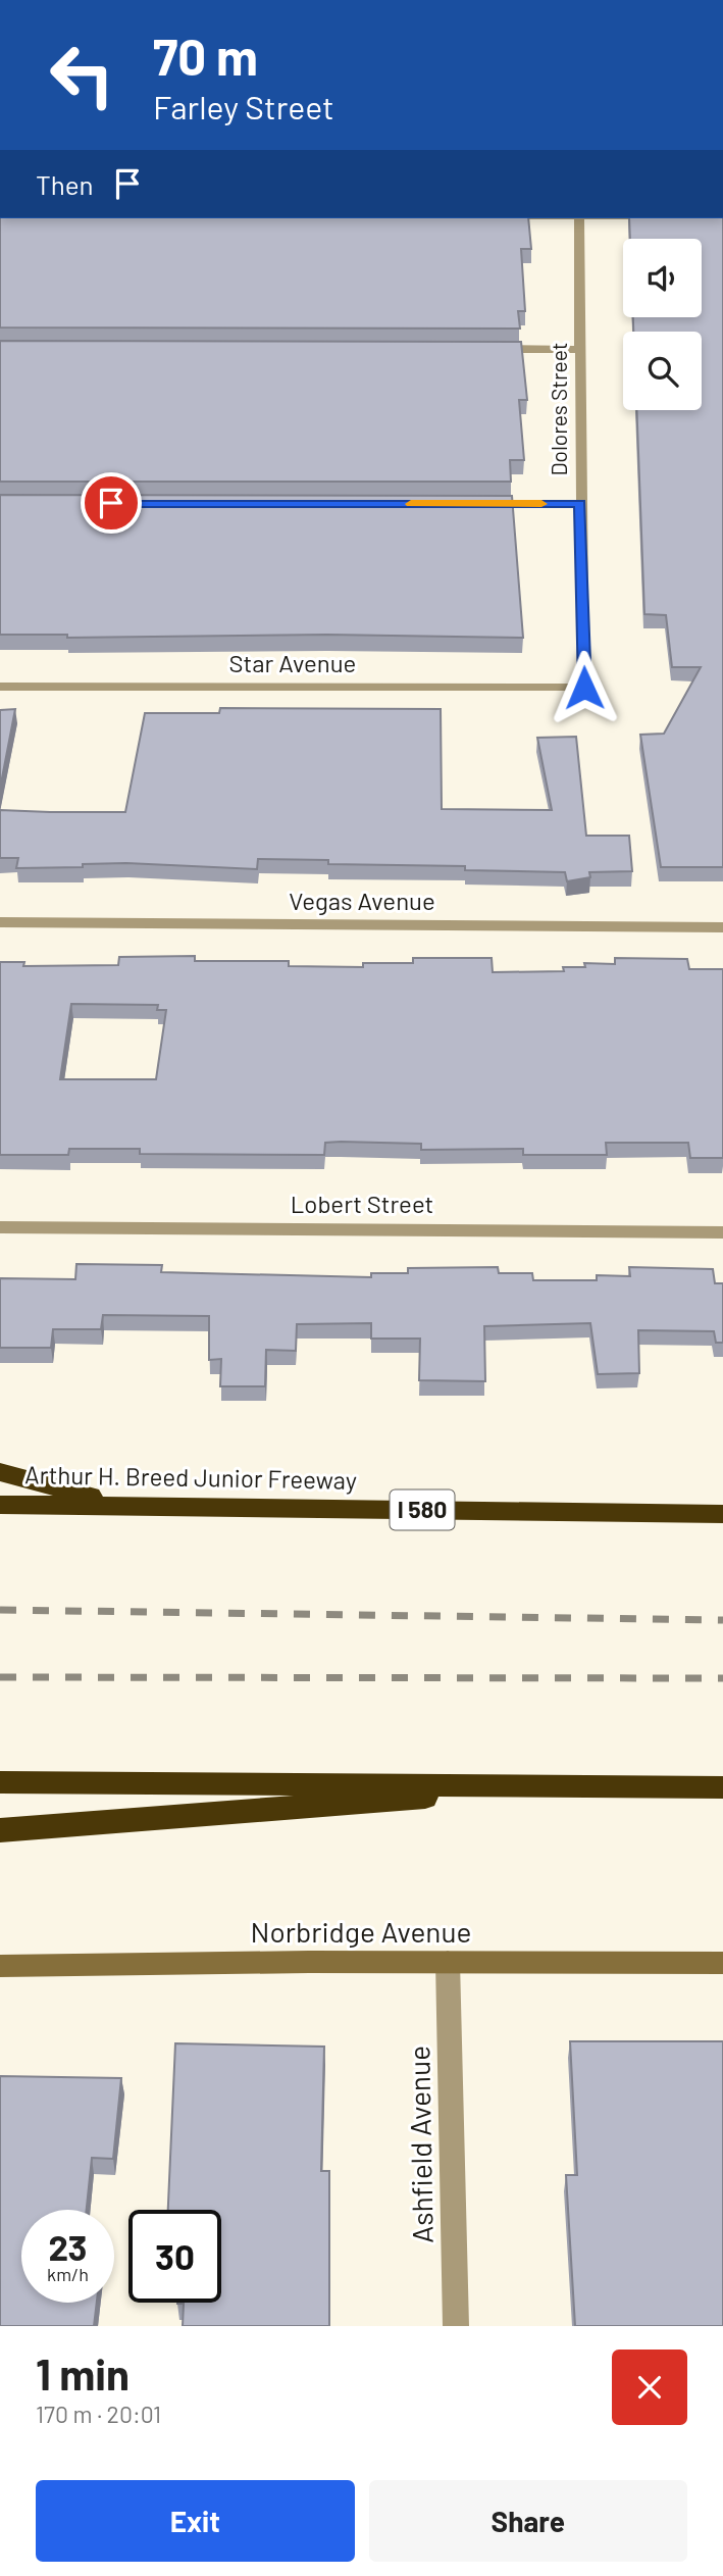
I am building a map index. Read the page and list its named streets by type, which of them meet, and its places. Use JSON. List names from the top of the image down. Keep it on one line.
{"streets":{"highway":["Arthur H. Breed Junior Freeway","I 580"],"street":["Dolores Street","Star Avenue","Vegas Avenue","Lobert Street","Norbridge Avenue","Ashfield Avenue"]},"crossings":[["Dolores Street","Star Avenue"],["Norbridge Avenue","Ashfield Avenue"]],"page":{"turn":["70 m","Farley Street"],"then":"Then","speed":"23 km/h","limit":"30","heading":["1 min","170 m · 20:01"],"buttons":["Exit","Share"]}}
